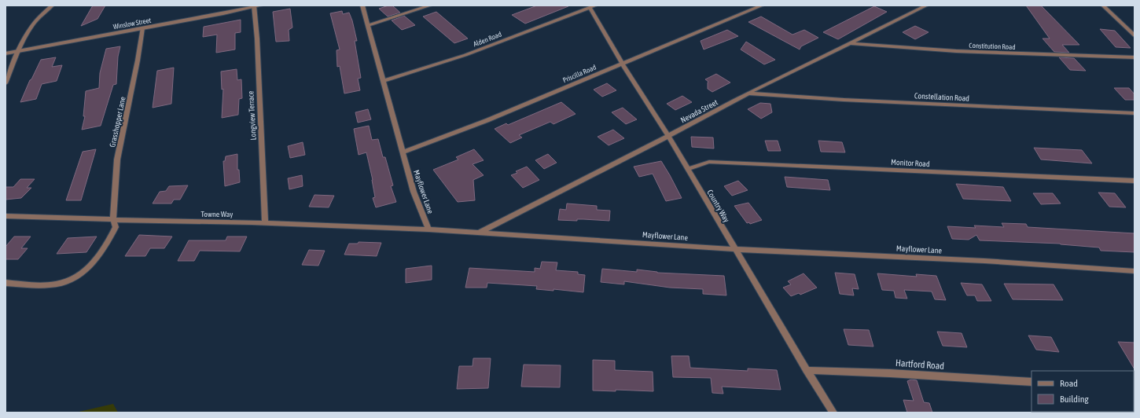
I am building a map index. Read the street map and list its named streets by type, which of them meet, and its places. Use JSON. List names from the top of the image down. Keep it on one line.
{"streets":{"street":["Winslow Street","Alden Road","Constitution Road","Priscilla Road","Constellation Road","Nevada Street","Longview Terrace","Grasshopper Lane","Monitor Road","Mayflower Lane","Country Way","Towne Way","Hartford Road"]},"crossings":[["Winslow Street","Longview Terrace"],["Winslow Street","Grasshopper Lane"],["Alden Road","Mayflower Lane"],["Alden Road","Country Way"],["Constitution Road","Nevada Street"],["Priscilla Road","Mayflower Lane"],["Priscilla Road","Country Way"],["Constellation Road","Nevada Street"],["Nevada Street","Mayflower Lane"],["Nevada Street","Country Way"],["Longview Terrace","Towne Way"],["Grasshopper Lane","Towne Way"],["Monitor Road","Country Way"],["Mayflower Lane","Country Way"],["Mayflower Lane","Towne Way"],["Country Way","Hartford Road"]],"legend":["Road","Building"]}
